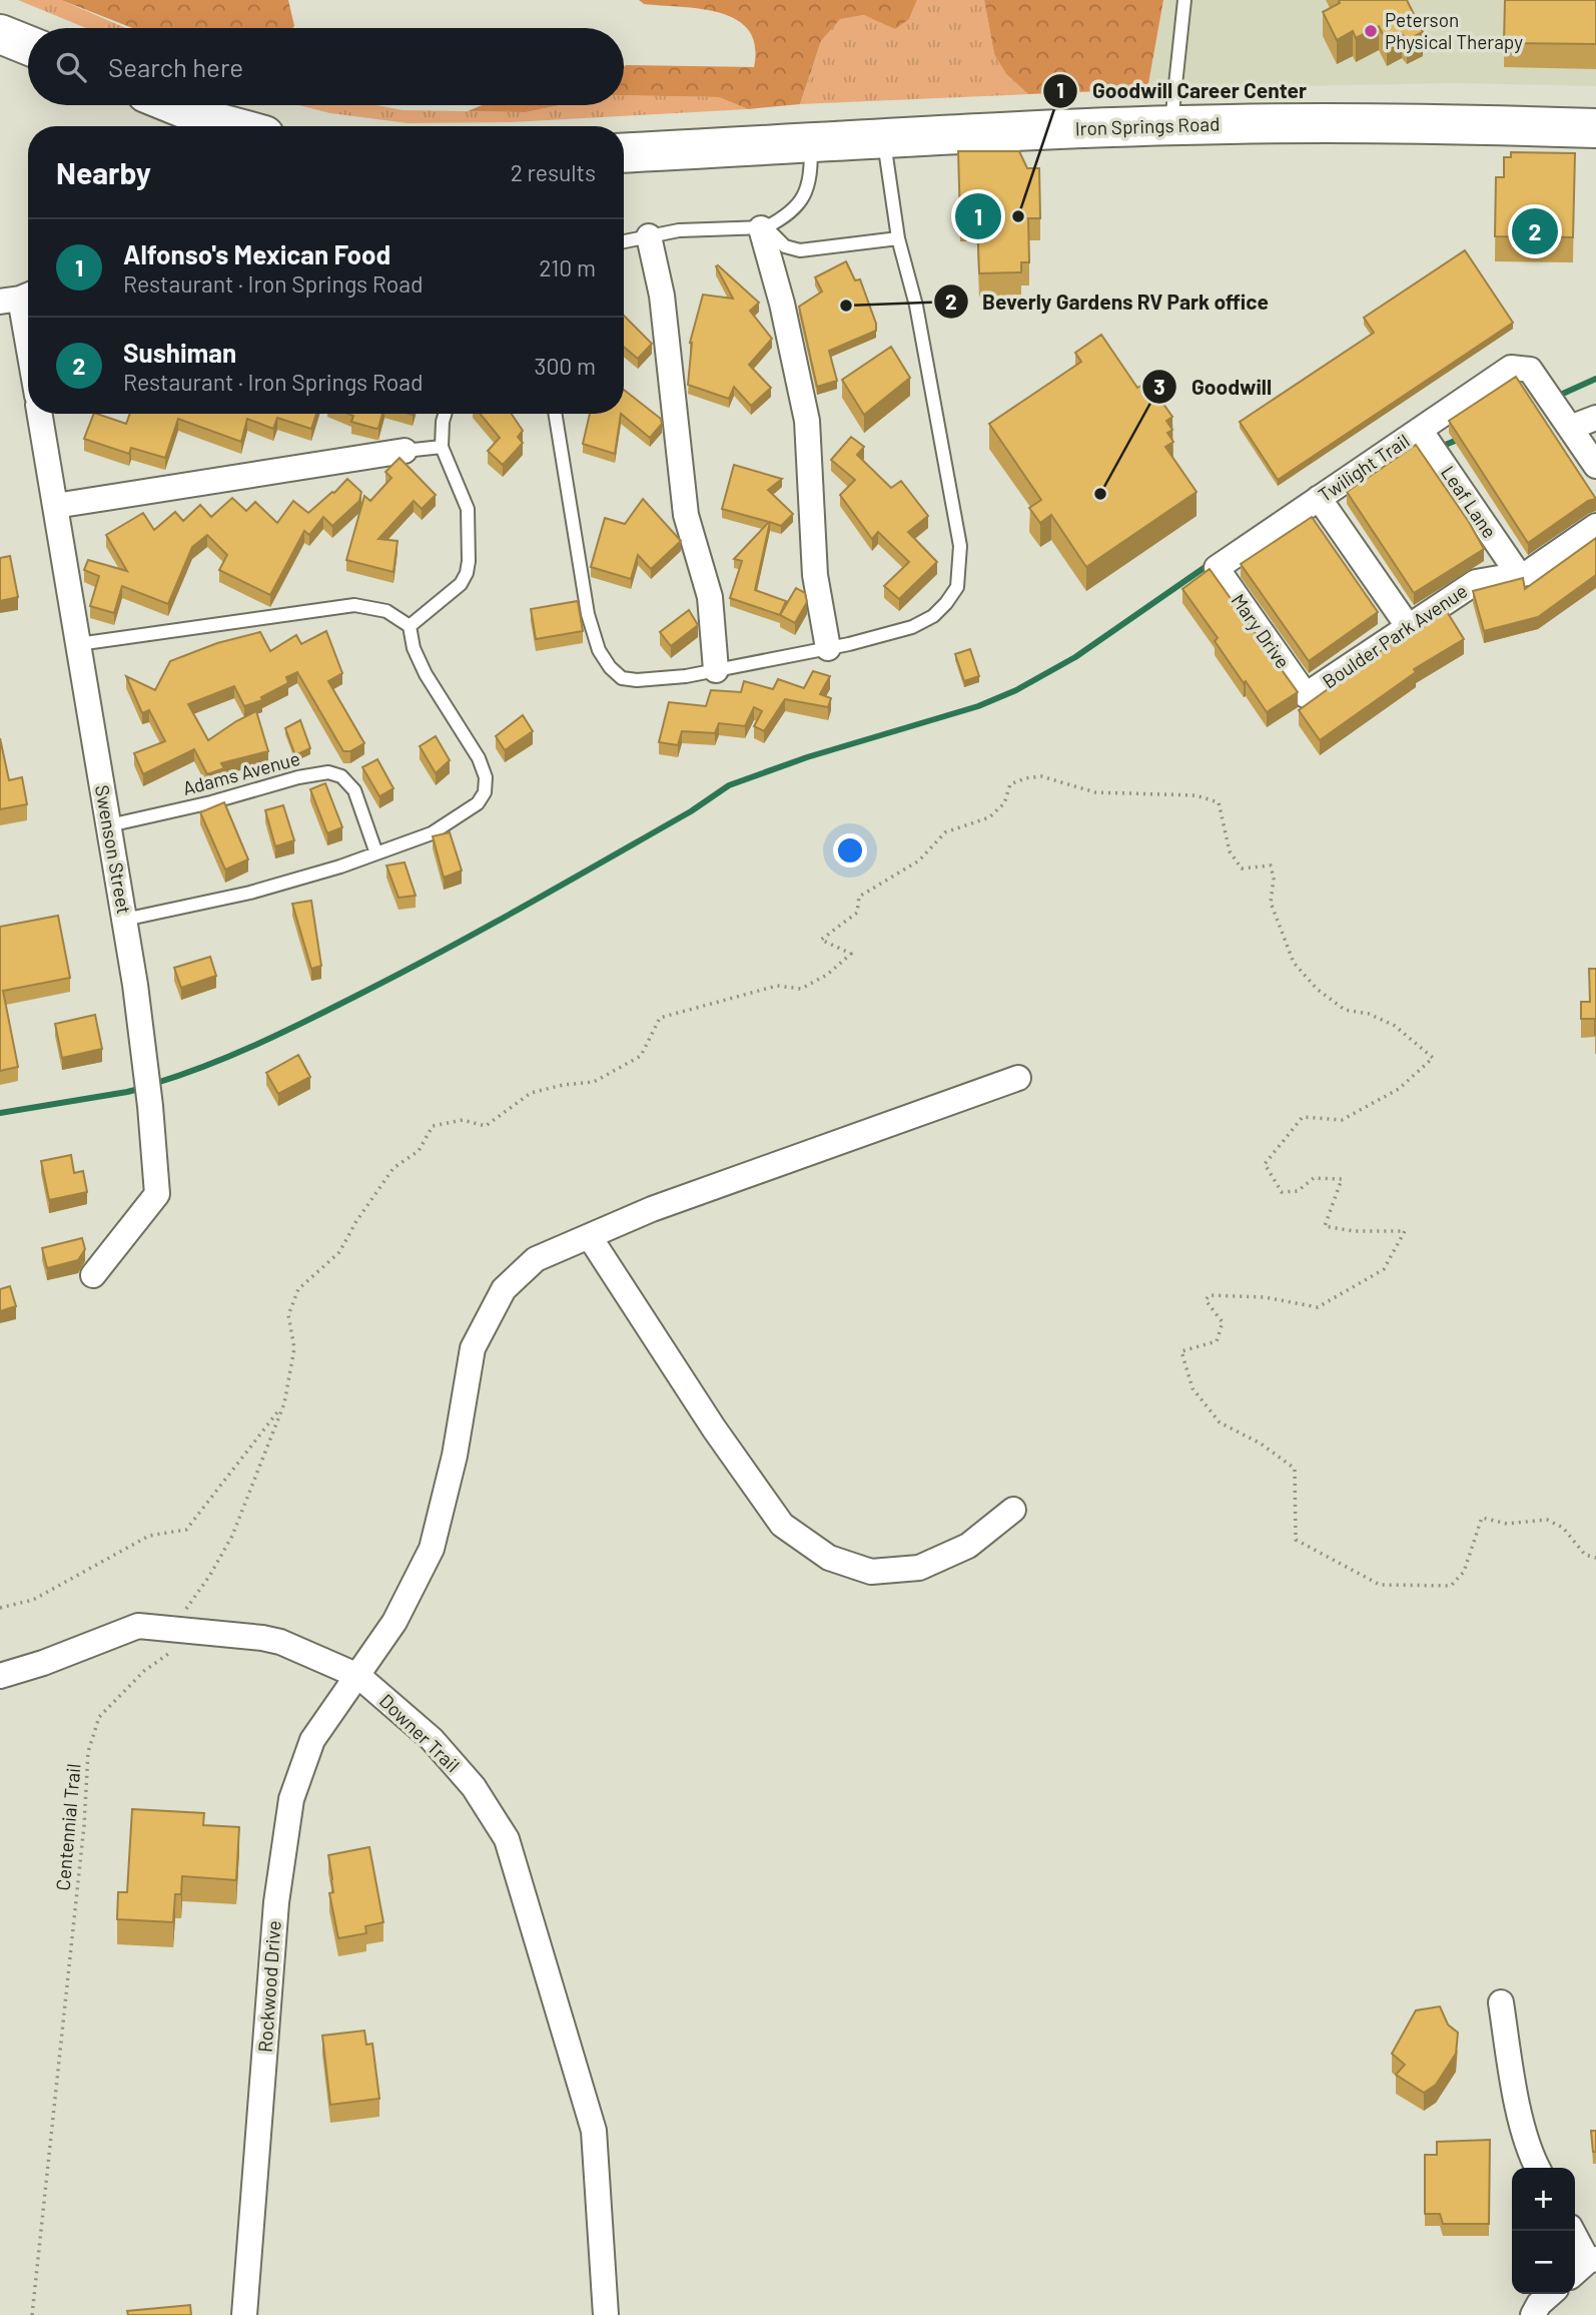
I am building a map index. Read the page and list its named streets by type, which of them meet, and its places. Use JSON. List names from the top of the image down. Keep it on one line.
{"streets":{"main road":["Iron Springs Road"],"street":["Twilight Trail","Leaf Lane","Mary Drive","Boulder Park Avenue","Swenson Street","Downer Trail","Rockwood Drive"],"lane":["Adams Avenue"],"path":["Centennial Trail"]},"crossings":[["Twilight Trail","Leaf Lane"],["Twilight Trail","Mary Drive"],["Leaf Lane","Boulder Park Avenue"],["Mary Drive","Boulder Park Avenue"],["Adams Avenue","Swenson Street"],["Downer Trail","Rockwood Drive"]],"places":["Peterson Physical Therapy","Goodwill Career Center","Beverly Gardens RV Park office","Goodwill"],"page":{"search":"Search here","heading":["Nearby","2 results"],"pins":["1","2"],"list":[{"mark":"1","name":"Alfonso's Mexican Food","note":"Restaurant · Iron Springs Road","value":"210 m"},{"mark":"2","name":"Sushiman","note":"Restaurant · Iron Springs Road","value":"300 m"}],"map_buttons":["+","−"]}}
